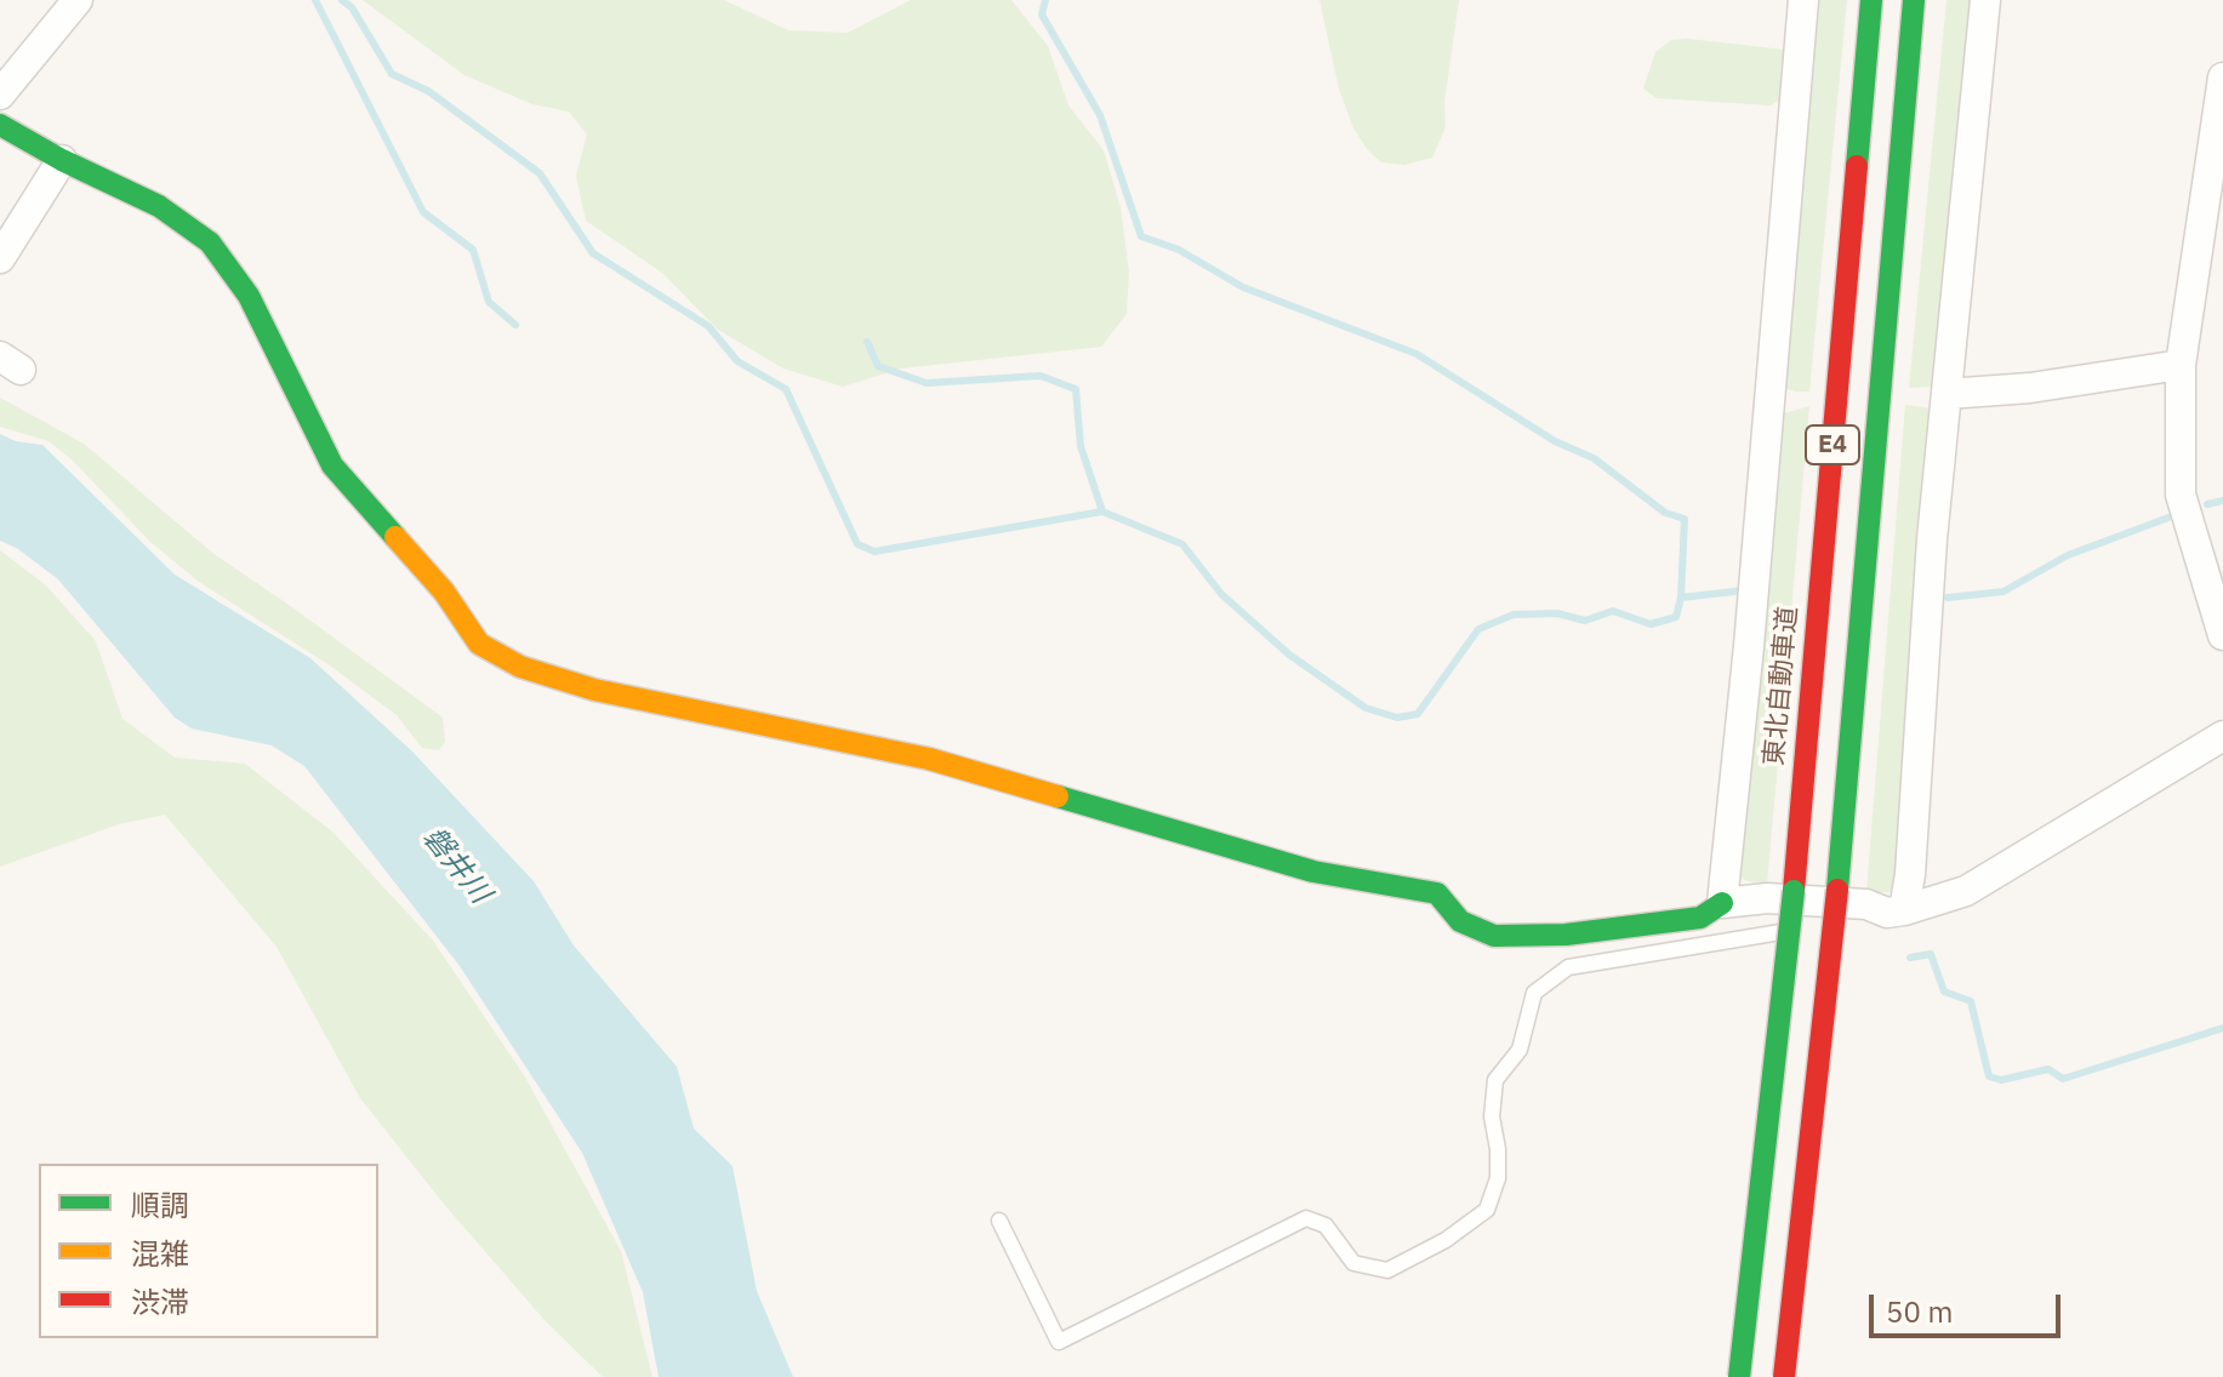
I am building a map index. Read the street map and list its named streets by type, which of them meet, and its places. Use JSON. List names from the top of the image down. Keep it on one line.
{"streets":{"main road":["E4","東北自動車道"]},"water":["磐井川"],"legend":["順調","混雑","渋滞"],"scale_bar":"50 m"}
